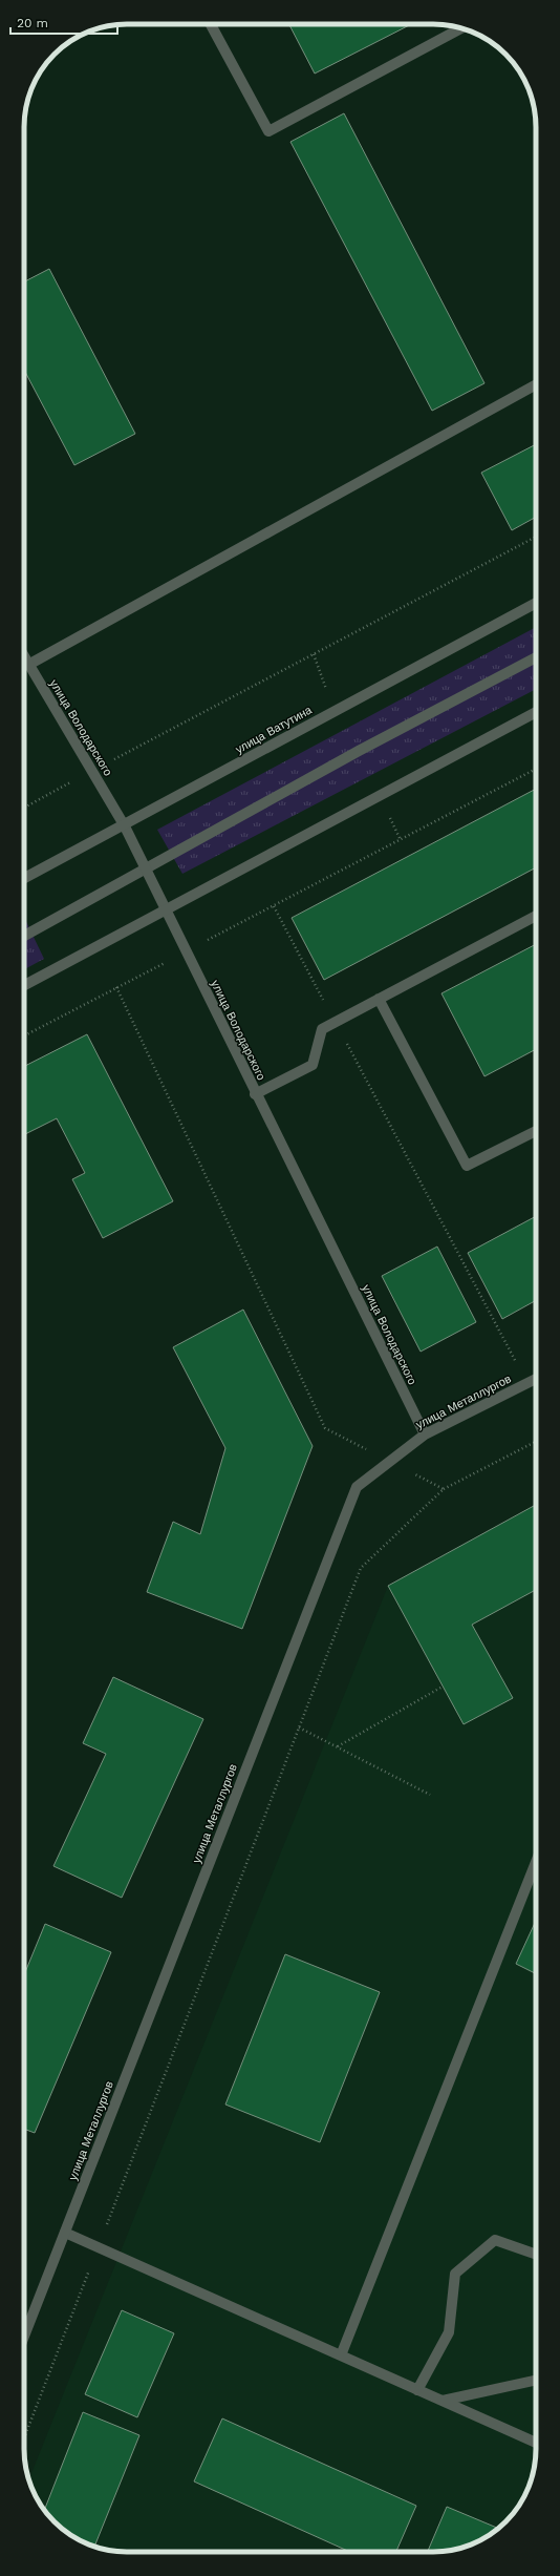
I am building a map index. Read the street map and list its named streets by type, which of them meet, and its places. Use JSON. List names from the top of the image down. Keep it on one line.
{"streets":{"street":["улица Володарского","улица Ватутина","улица Металлургов"]},"crossings":[["улица Володарского","улица Ватутина"],["улица Володарского","улица Металлургов"]],"scale_bar":"20 m"}
